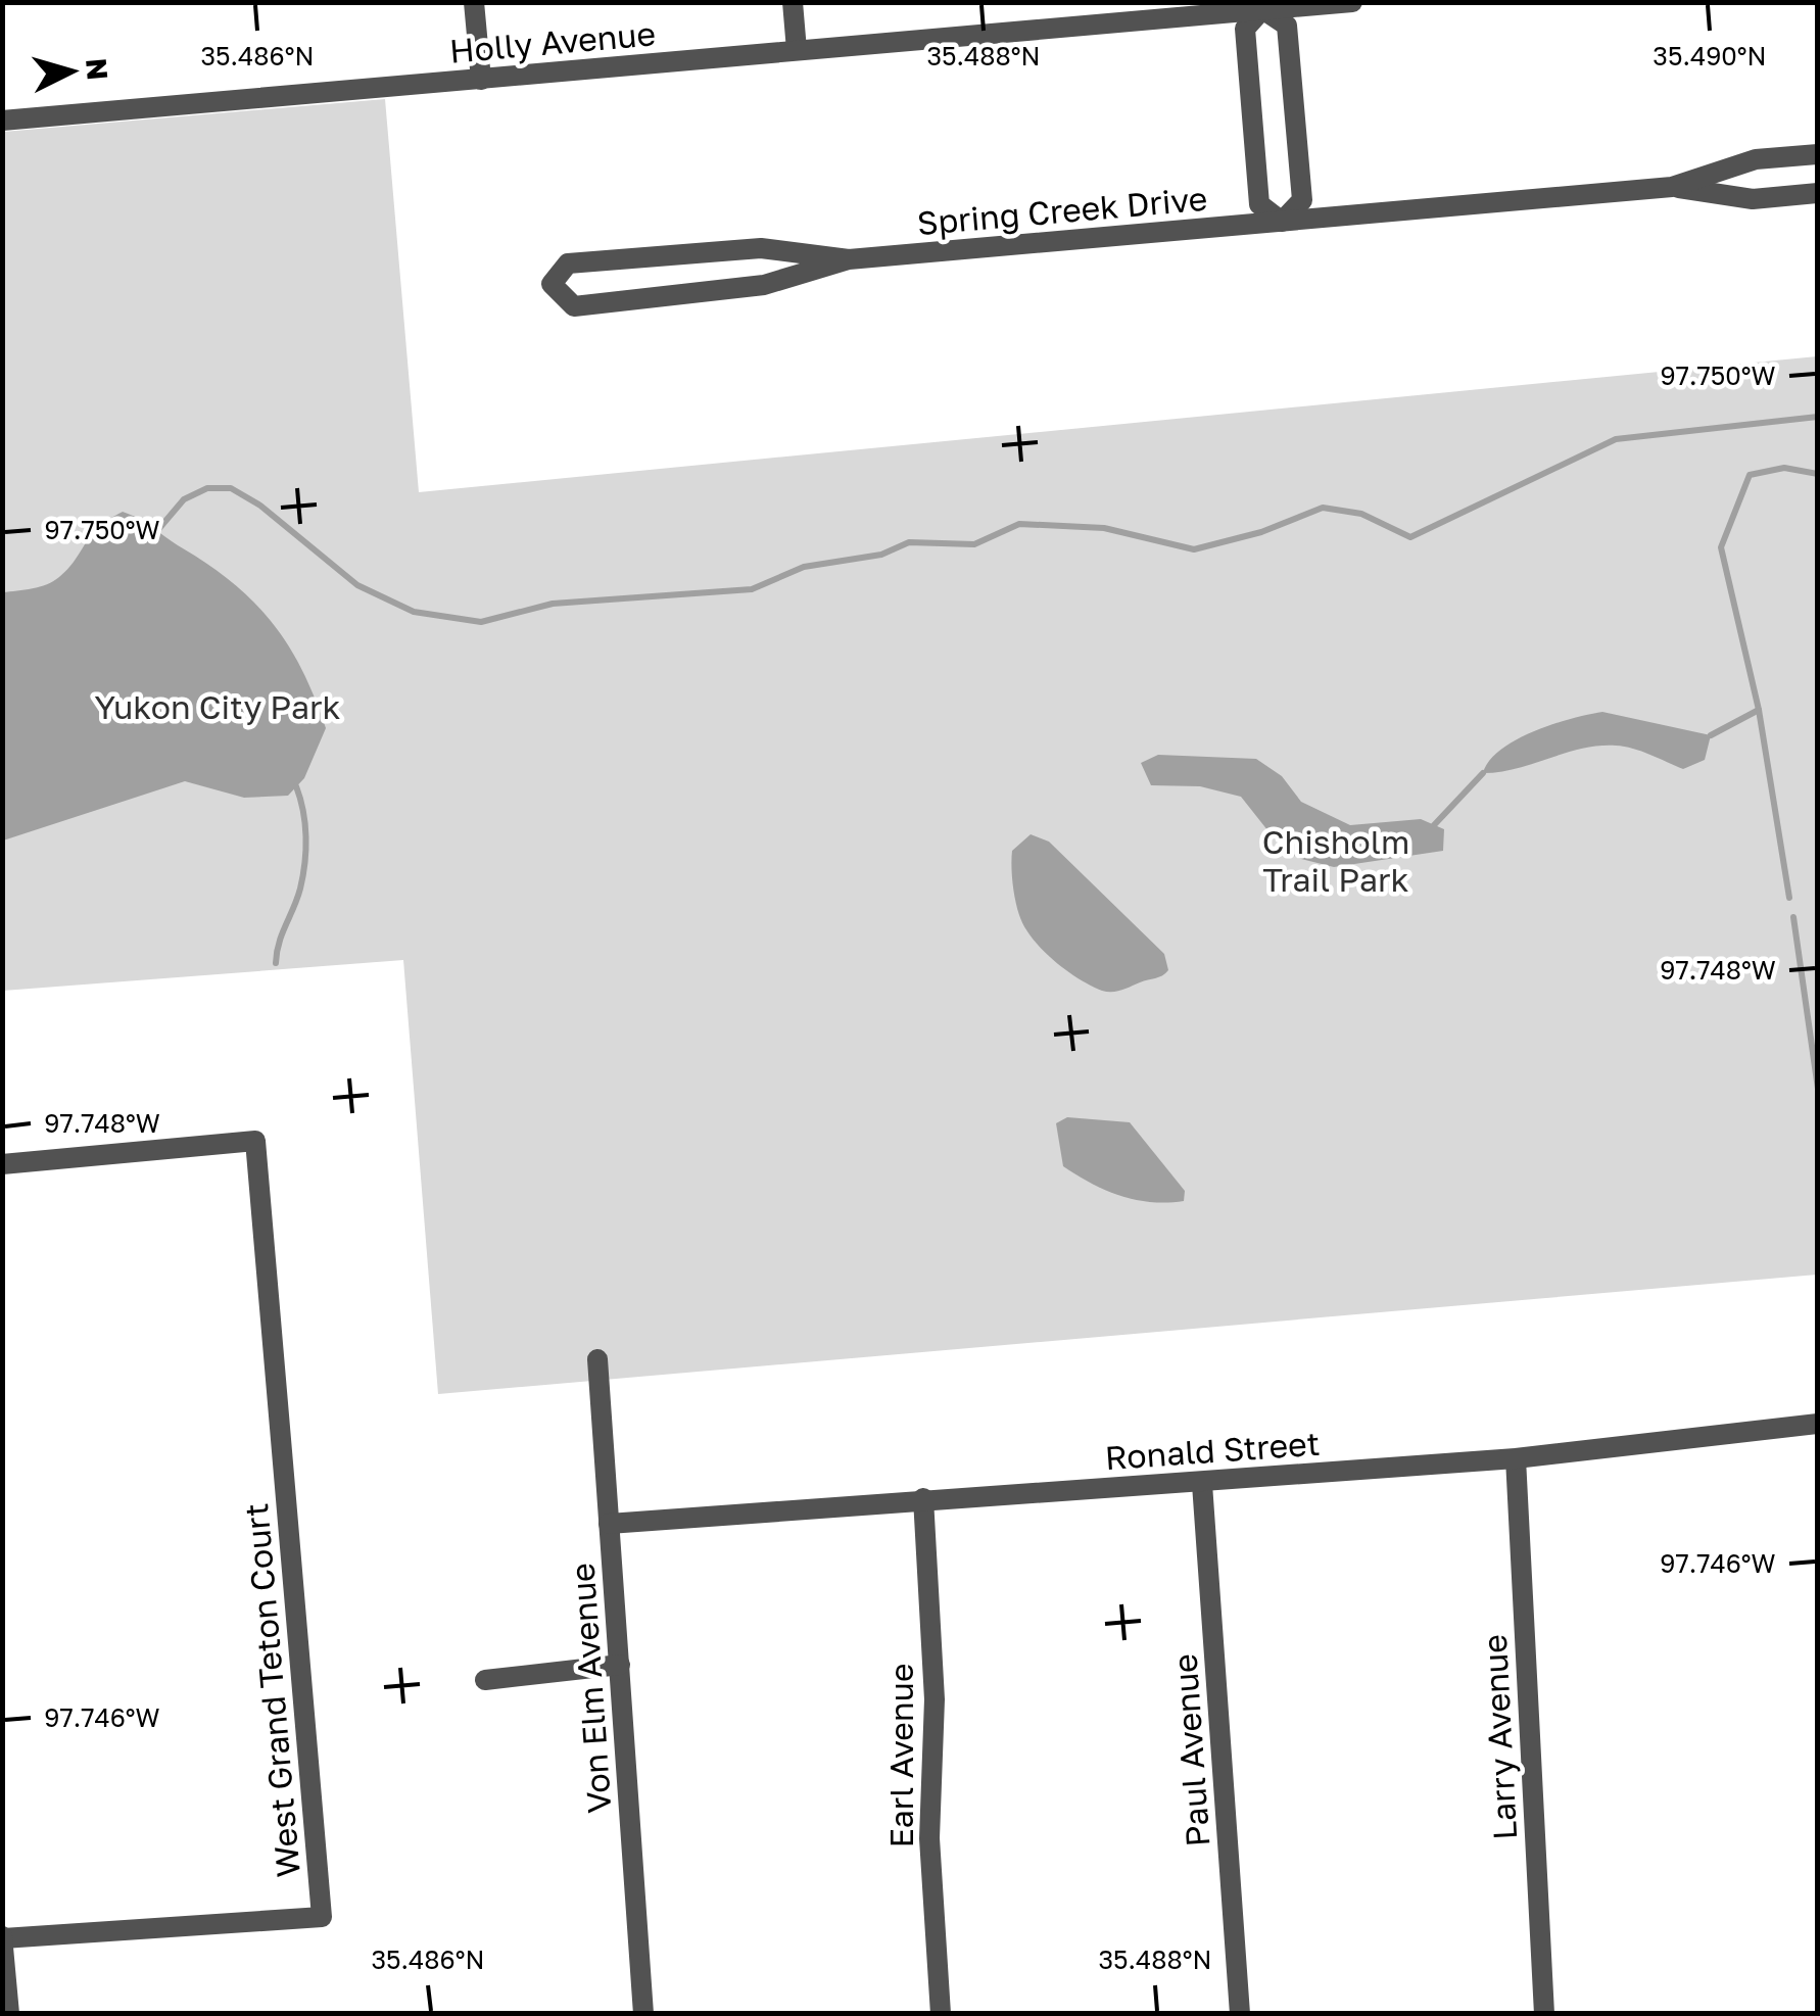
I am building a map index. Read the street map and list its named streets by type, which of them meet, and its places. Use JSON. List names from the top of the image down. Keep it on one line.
{"streets":{"street":["Holly Avenue","Spring Creek Drive","Ronald Street","Von Elm Avenue","West Grand Teton Court","Larry Avenue","Paul Avenue","Earl Avenue"]},"crossings":[["Ronald Street","Von Elm Avenue"],["Ronald Street","Larry Avenue"],["Ronald Street","Paul Avenue"],["Ronald Street","Earl Avenue"]],"parks":["Yukon City Park","Chisholm Trail Park"],"north":"right","coordinates":["35.486°N","35.488°N","35.490°N","97.750°W","97.748°W","97.746°W"]}
